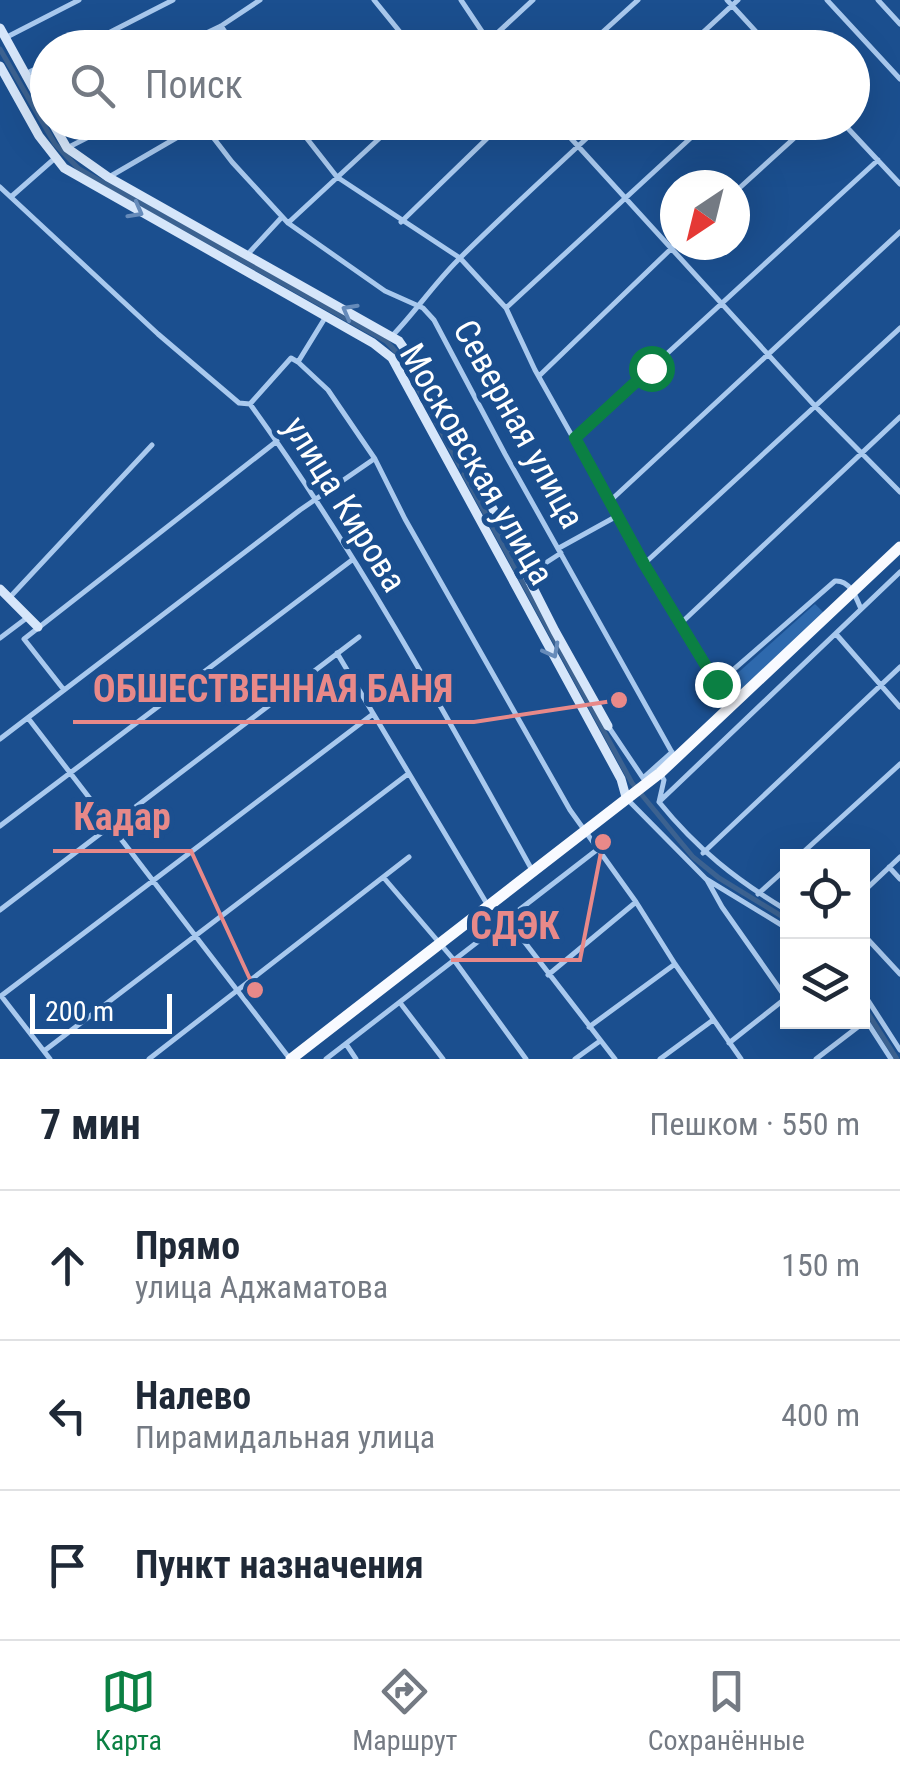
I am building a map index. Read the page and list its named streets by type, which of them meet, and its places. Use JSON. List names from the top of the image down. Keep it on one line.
{"streets":{"main road":["Московская улица"],"street":["Северная улица","улица Кирова"]},"crossings":[["Северная улица","Московская улица"]],"places":["ОБШЕСТВЕННАЯ БАНЯ","СДЭК","Кадар"],"scale_bar":"200 m","north":"bottom left","page":{"search":"Поиск","scale":"200 m","heading":["7 мин","Пешком · 550 m"],"list":[["Прямо","улица Аджаматова","150 m"],["Налево","Пирамидальная улица","400 m"],"Пункт назначения"],"nav":["Карта","Маршрут","Сохранённые"]}}
